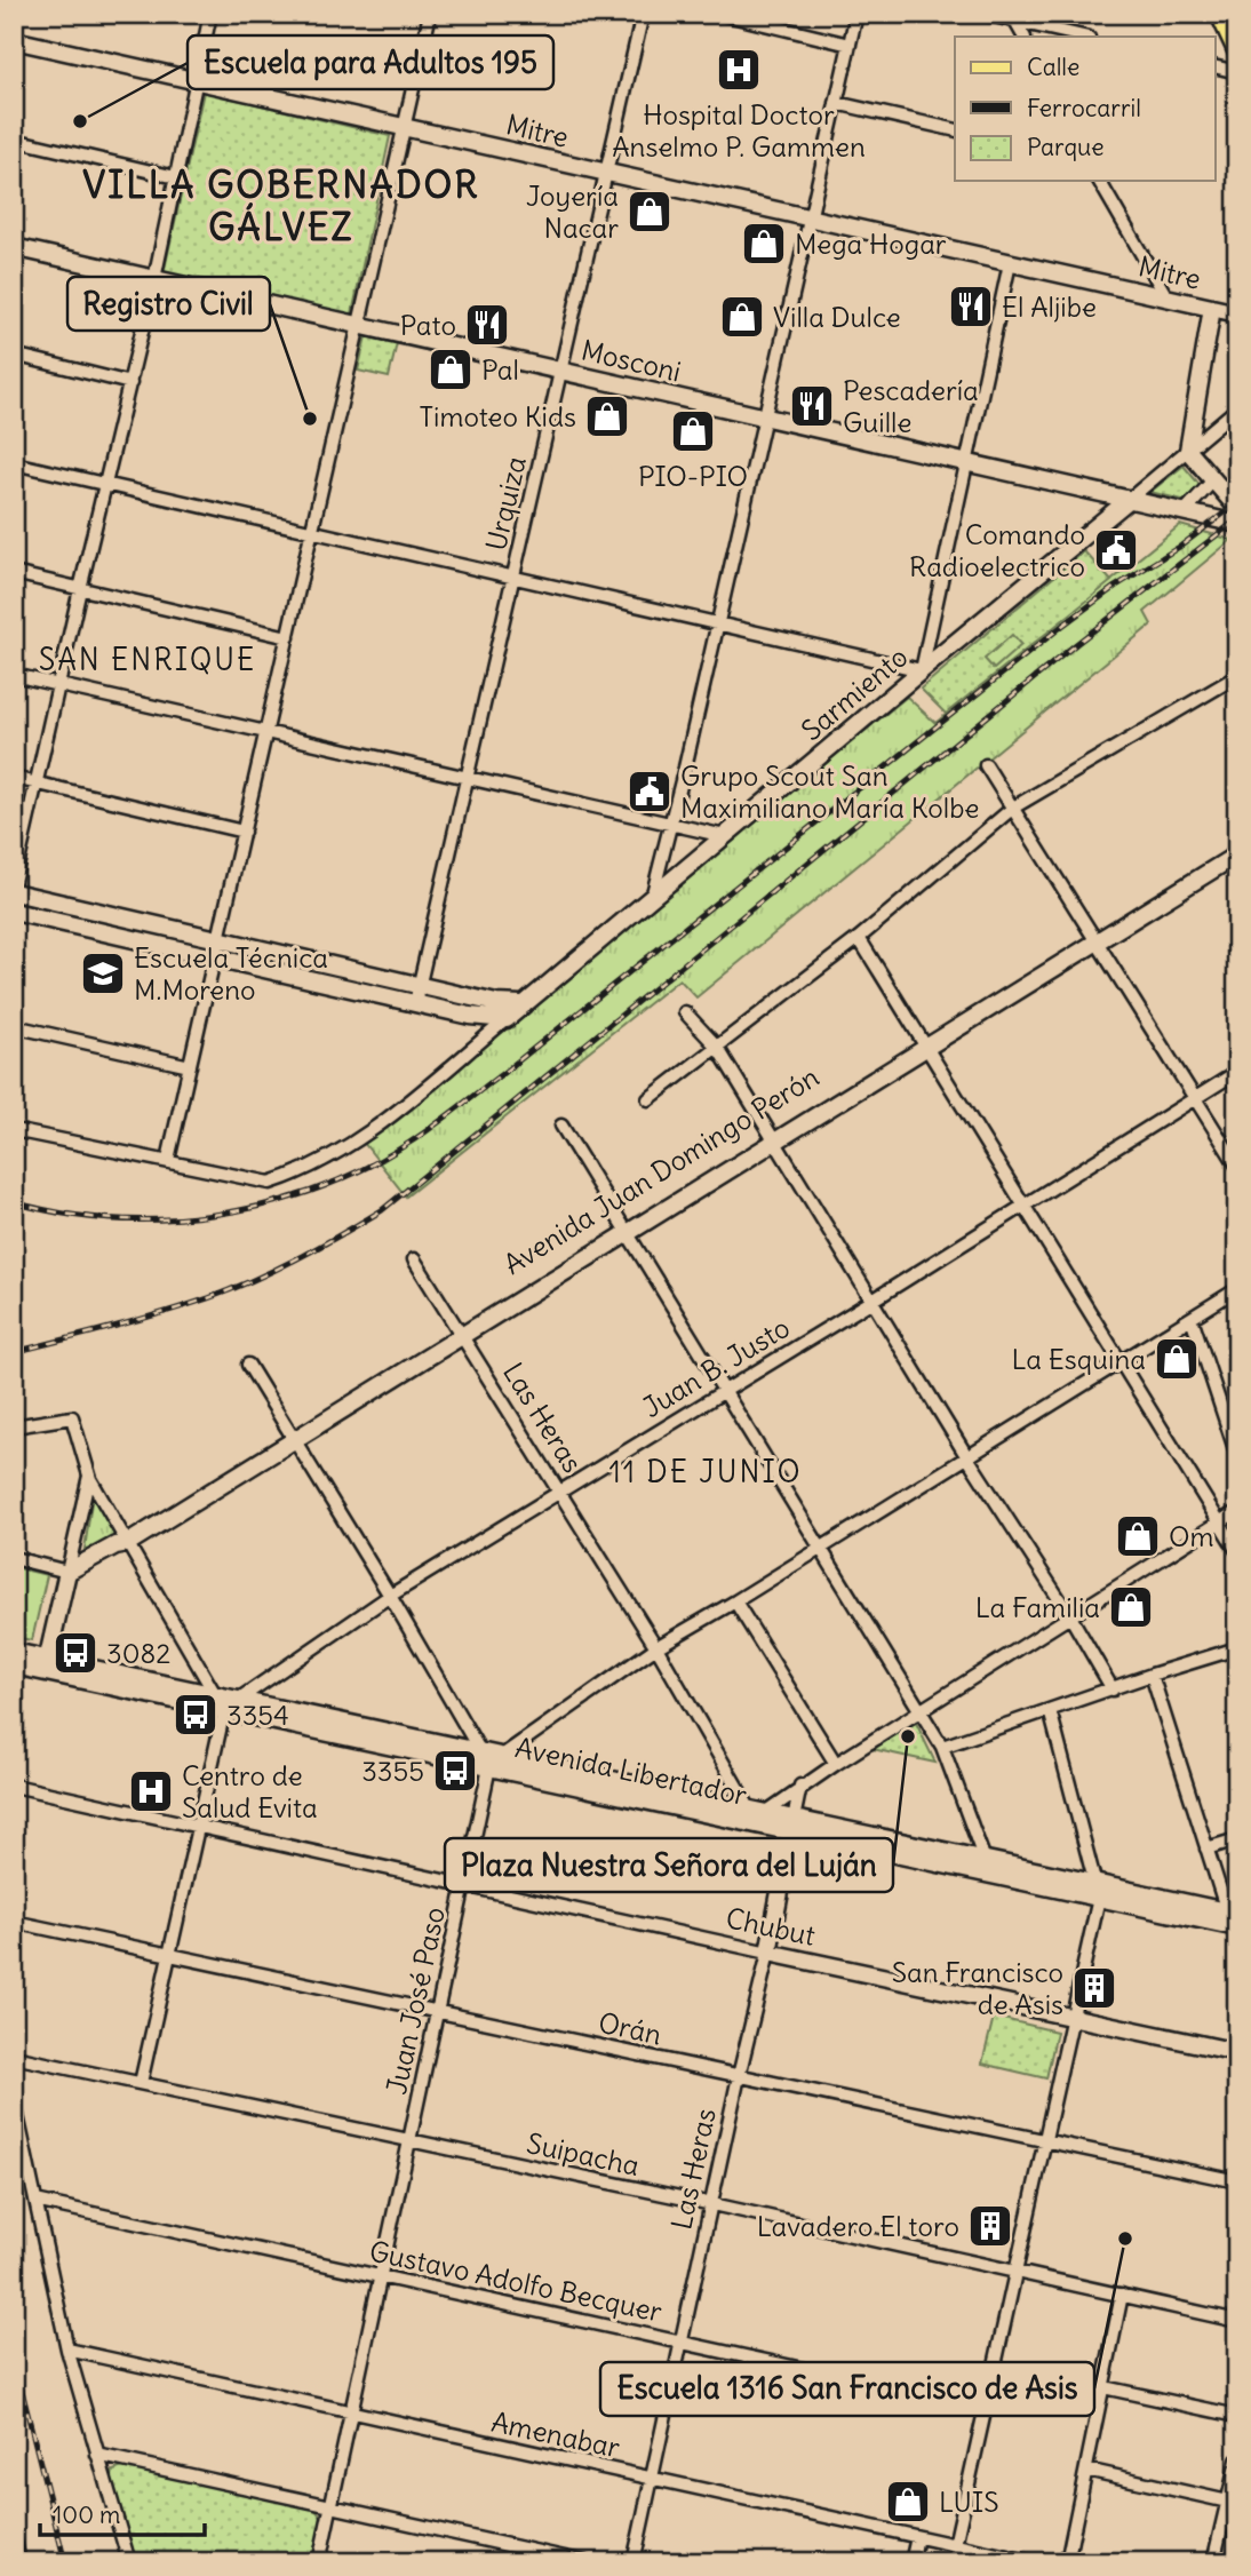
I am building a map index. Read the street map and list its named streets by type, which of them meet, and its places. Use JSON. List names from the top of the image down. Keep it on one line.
{"streets":{"main road":["Mitre","Mosconi","Sarmiento","Avenida Juan Domingo Perón","Las Heras","Avenida Libertador","Chubut"],"street":["Urquiza","Juan B. Justo","Juan José Paso","Orán","Suipacha","Gustavo Adolfo Becquer","Amenabar"]},"crossings":[["Mitre","Urquiza"],["Mosconi","Urquiza"],["Mosconi","Sarmiento"],["Avenida Juan Domingo Perón","Las Heras"],["Juan B. Justo","Las Heras"],["Juan B. Justo","Avenida Libertador"],["Las Heras","Avenida Libertador"],["Las Heras","Chubut"],["Las Heras","Orán"],["Las Heras","Suipacha"],["Las Heras","Gustavo Adolfo Becquer"],["Las Heras","Amenabar"],["Avenida Libertador","Juan José Paso"],["Chubut","Juan José Paso"],["Juan José Paso","Orán"],["Juan José Paso","Suipacha"],["Juan José Paso","Gustavo Adolfo Becquer"],["Juan José Paso","Amenabar"]],"districts":["VILLA GOBERNADOR GÁLVEZ","SAN ENRIQUE","11 DE JUNIO"],"places":{"hospital":["Hospital Doctor Anselmo P. Gammen","Centro de Salud Evita"],"other":["Escuela para Adultos 195","Registro Civil","Plaza Nuestra Señora del Luján","Escuela 1316 San Francisco de Asis"],"shop":["Joyería Nacar","Mega Hogar","Villa Dulce","Pal","Timoteo Kids","PIO-PIO","La Esquina","Om","La Familia","LUIS"],"restaurant":["El Aljibe","Pato","Pescadería Guille"],"public building":["Comando Radioelectrico","Grupo Scout San Maximiliano María Kolbe"],"school or university":["Escuela Técnica M.Moreno"],"bus stop":["3082","3354","3355"],"building":["San Francisco de Asis","Lavadero El toro"]},"legend":["Calle","Ferrocarril","Parque"],"scale_bar":"100 m"}
